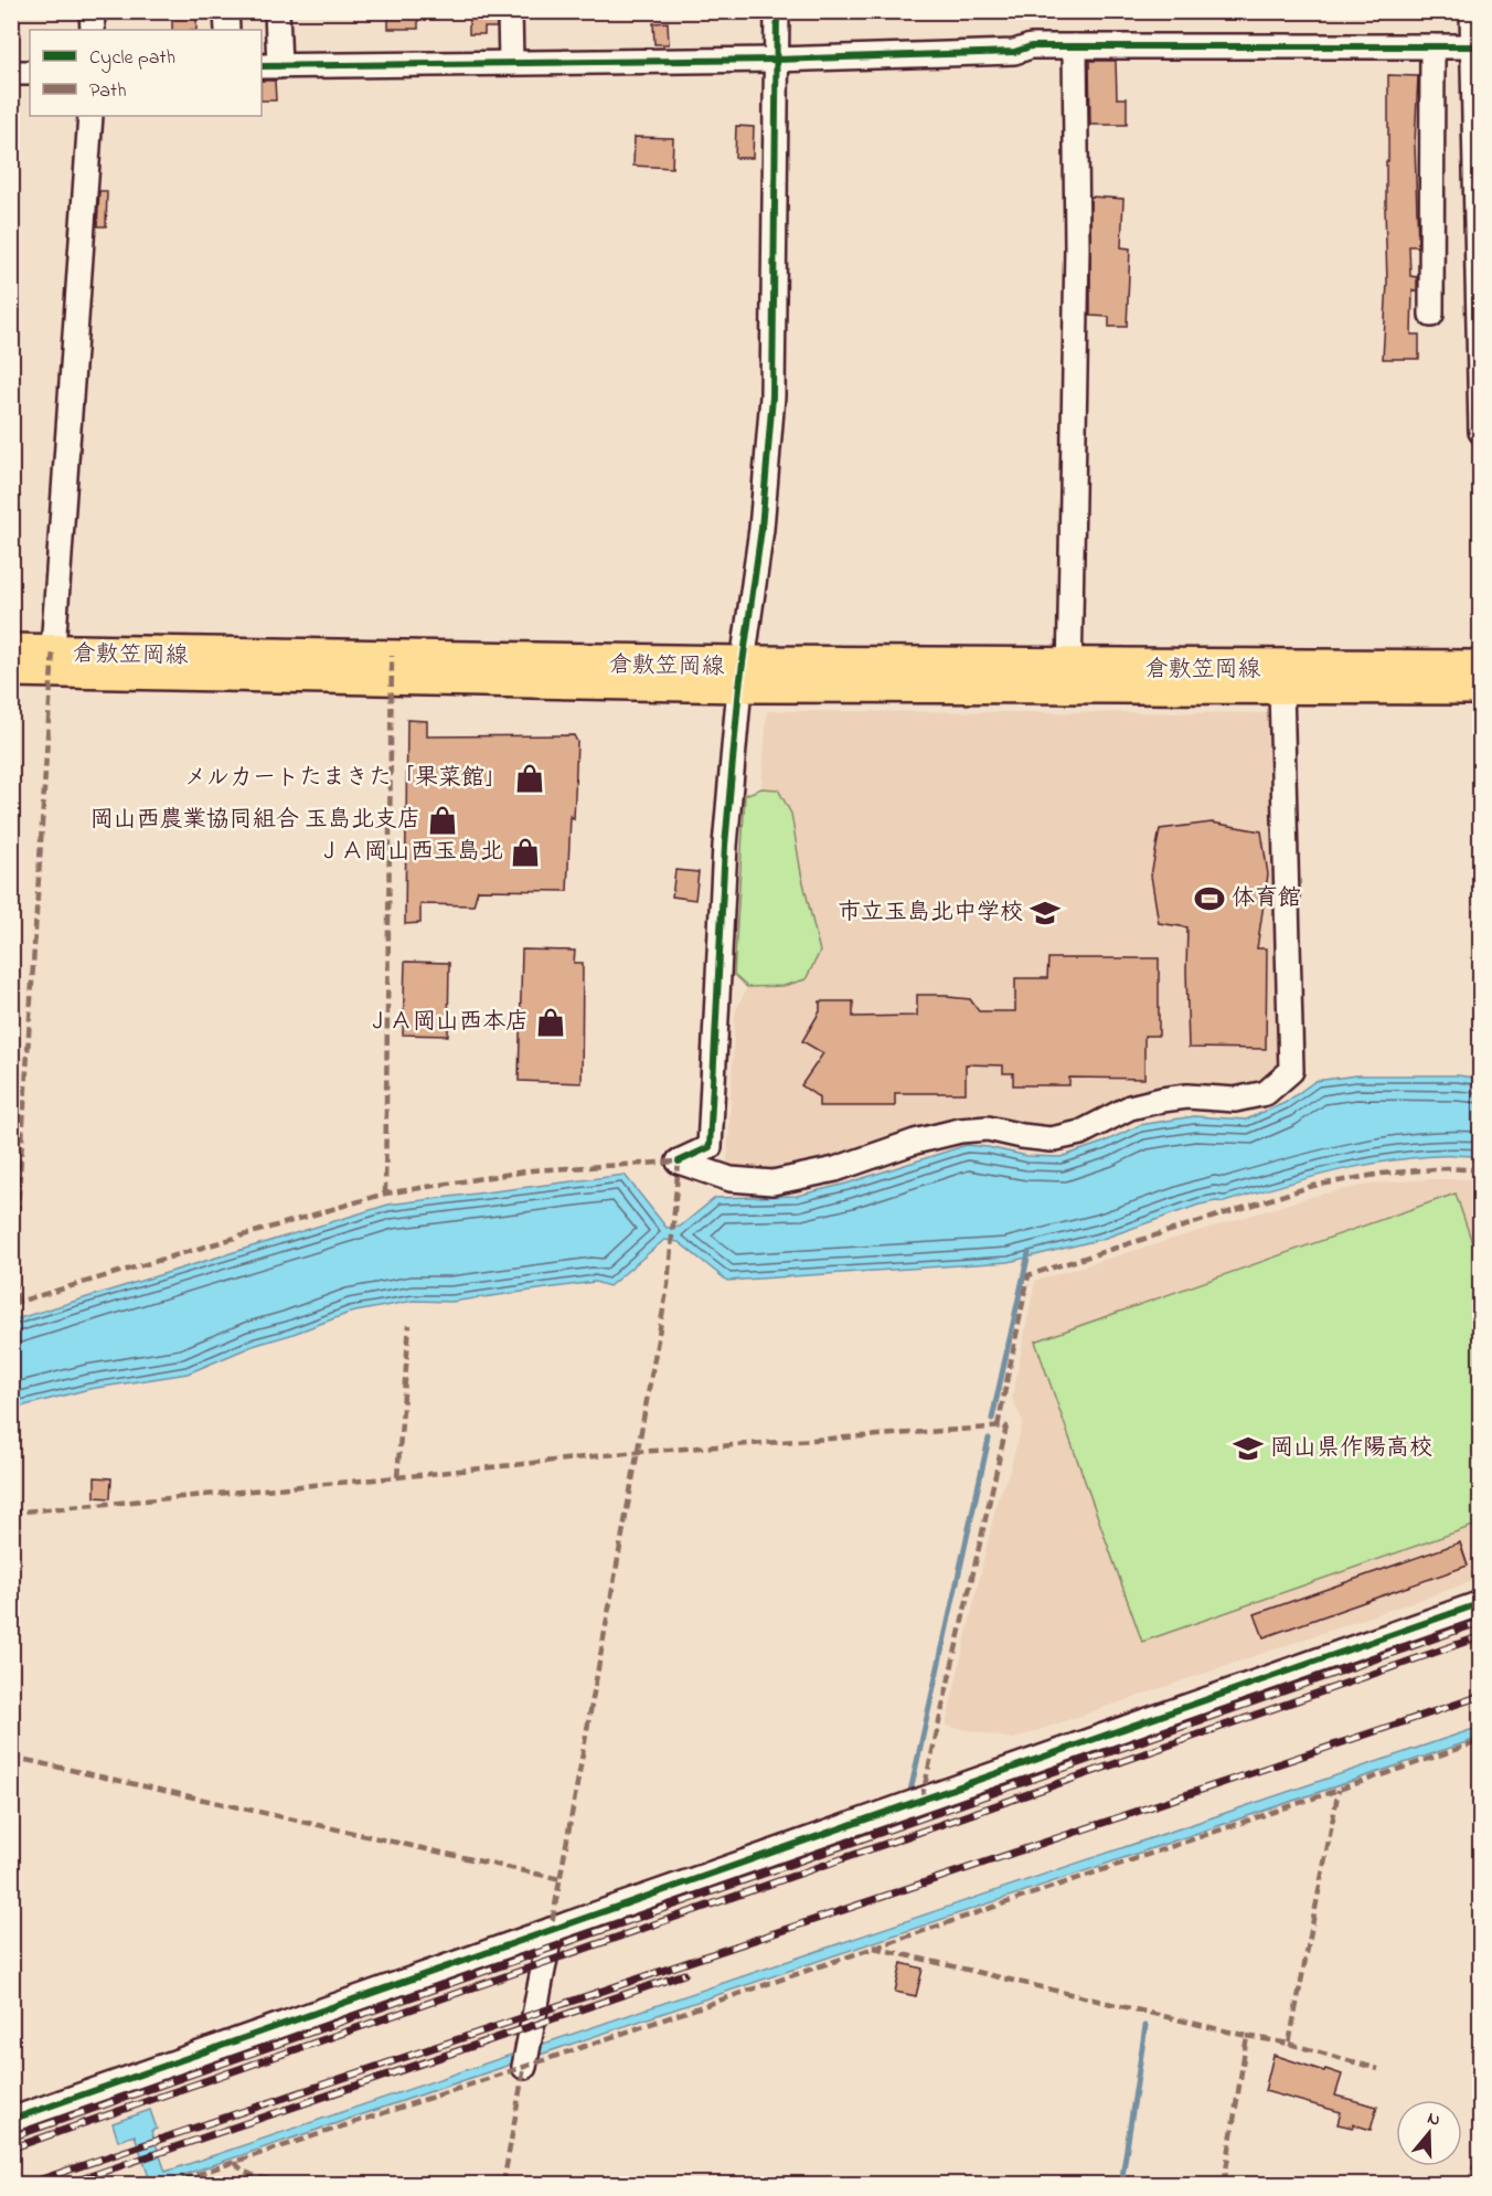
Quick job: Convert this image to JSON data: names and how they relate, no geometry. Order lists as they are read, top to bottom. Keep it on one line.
{"streets":{"main road":["倉敷笠岡線"]},"places":{"shop":["メルカートたまきた「果菜館」","岡山西農業協同組合 玉島北支店","ＪＡ岡山西玉島北","ＪＡ岡山西本店"],"sports":["体育館"],"school or university":["市立玉島北中学校","岡山県作陽高校"]},"legend":["Cycle path","Path"],"north":"top"}
